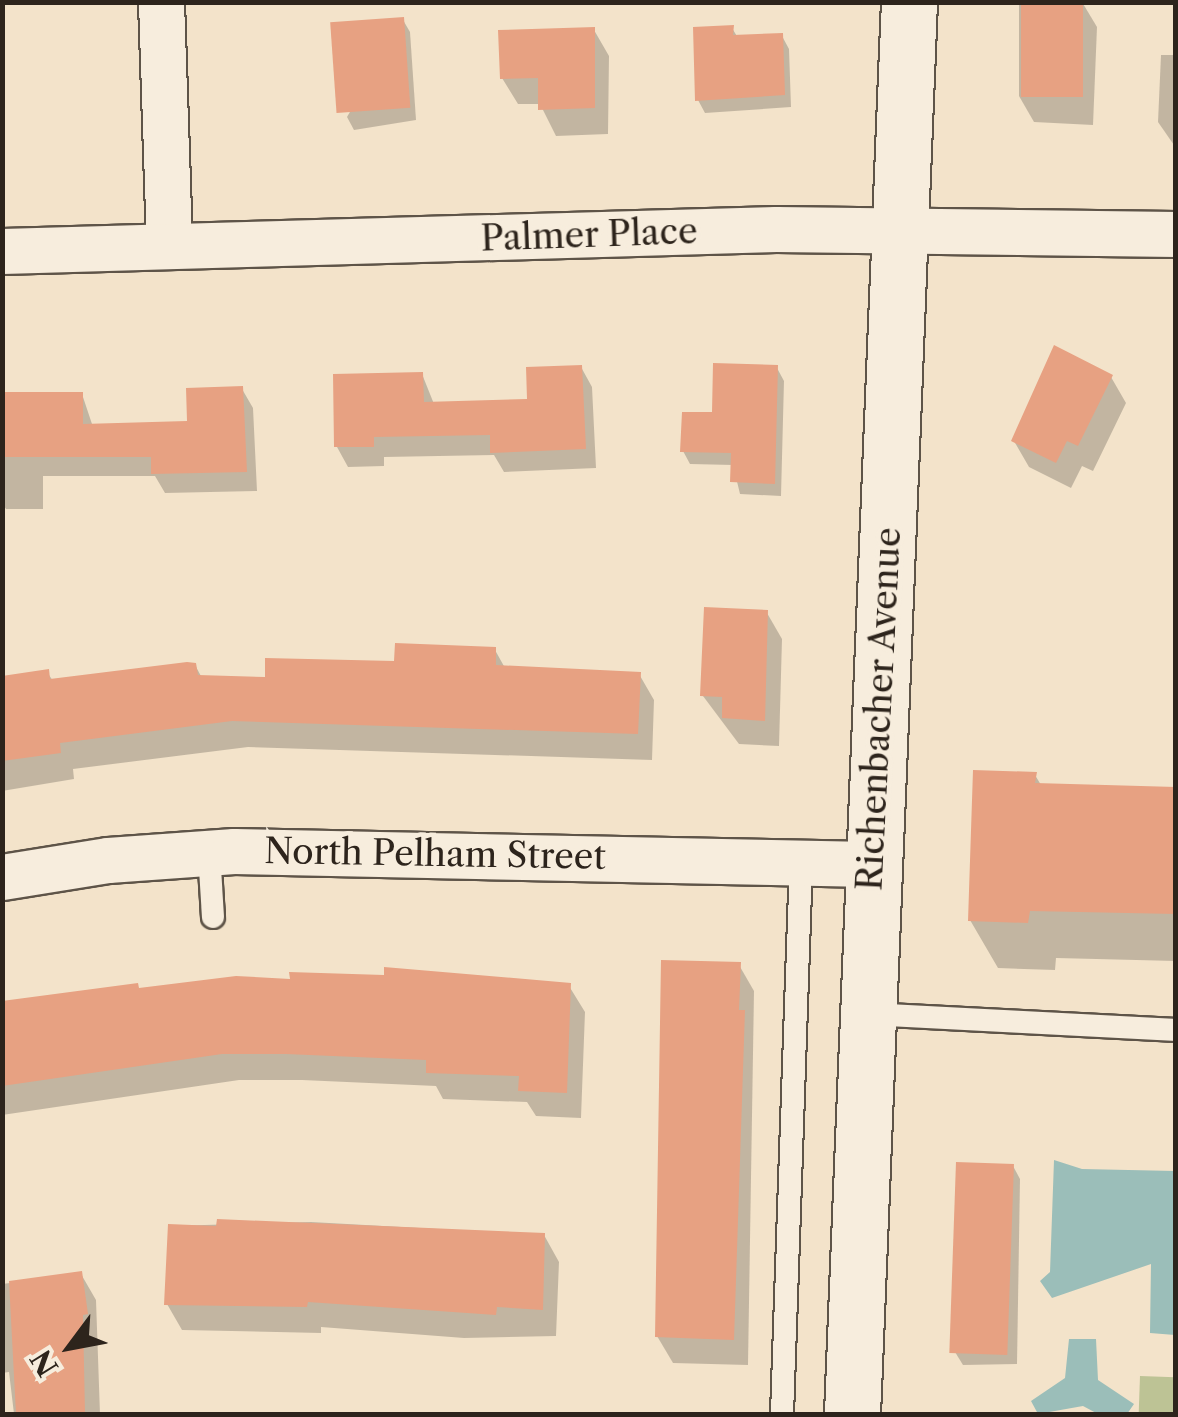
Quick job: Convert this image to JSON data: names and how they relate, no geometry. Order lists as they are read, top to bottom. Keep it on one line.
{"streets":{"street":["Palmer Place","Richenbacher Avenue","North Pelham Street"]},"crossings":[["Palmer Place","Richenbacher Avenue"],["Richenbacher Avenue","North Pelham Street"]],"north":"bottom left"}
